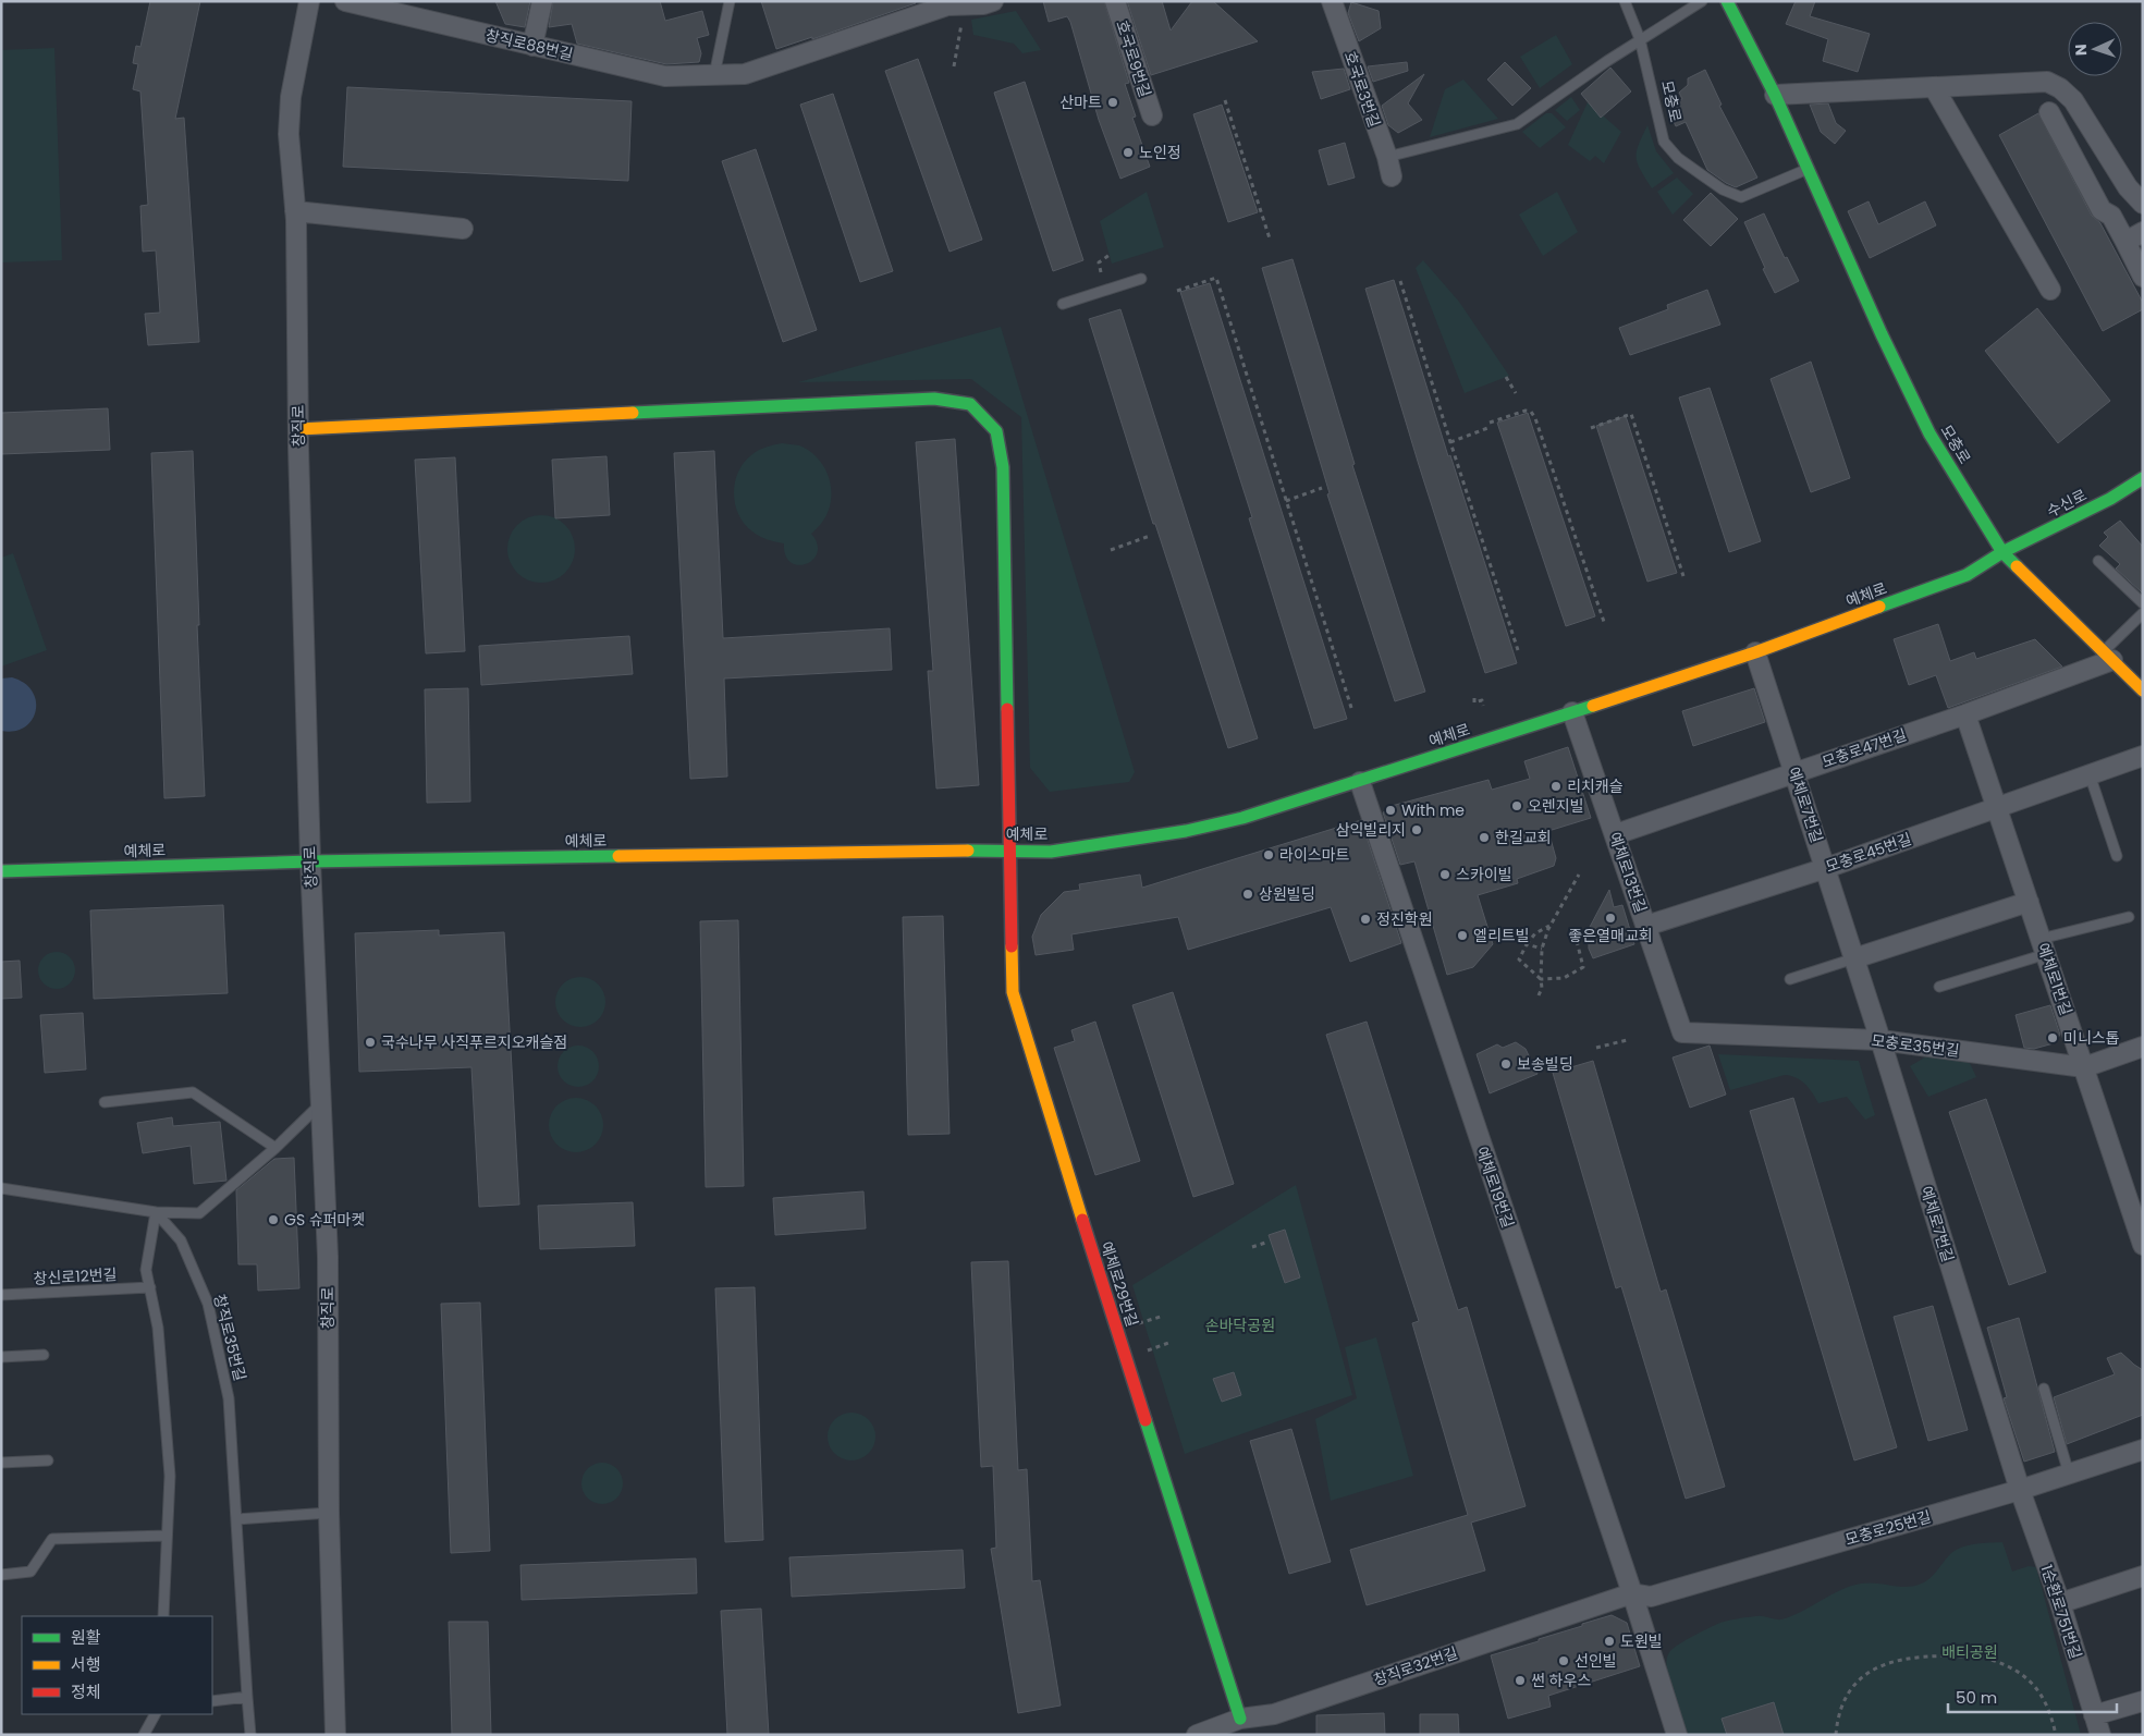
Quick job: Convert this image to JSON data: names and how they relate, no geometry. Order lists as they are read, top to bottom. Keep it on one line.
{"streets":{"street":["창직로88번길","호국로9번길","호국로3번길","모충로","창직로","수신로","예체로","모충로47번길","예체로7번길","모충로45번길","예체로13번길","예체로1번길","모충로35번길","예체로19번길","예체로29번길","모충로25번길","1순환로751번길","창직로32번길"],"lane":["창신로12번길","창직로35번길"]},"crossings":[["모충로","수신로"],["모충로","예체로"],["모충로","모충로47번길"],["창직로","예체로"],["창직로","예체로29번길"],["수신로","예체로"],["예체로","예체로7번길"],["예체로","예체로13번길"],["예체로","예체로19번길"],["예체로","예체로29번길"],["모충로47번길","예체로7번길"],["모충로47번길","예체로13번길"],["모충로47번길","예체로1번길"],["예체로7번길","모충로45번길"],["예체로7번길","모충로35번길"],["예체로7번길","모충로25번길"],["예체로7번길","1순환로751번길"],["모충로45번길","예체로13번길"],["모충로45번길","예체로1번길"],["예체로13번길","모충로35번길"],["예체로1번길","모충로35번길"],["예체로19번길","모충로25번길"],["예체로19번길","창직로32번길"],["예체로29번길","창직로32번길"],["모충로25번길","1순환로751번길"],["모충로25번길","창직로32번길"]],"parks":["손바닥공원","배티공원"],"places":["산마트","노인정","리치캐슬","오렌지빌","With me","삼익빌리지","한길교회","라이스마트","스카이빌","상원빌딩","좋은열매교회","정진학원","엘리트빌","미니스톱","국수나무 사직푸르지오캐슬점","보송빌딩","GS 슈퍼마켓","도원빌","선인빌","썬 하우스"],"legend":["원활","서행","정체"],"scale_bar":"50 m","north":"left"}
